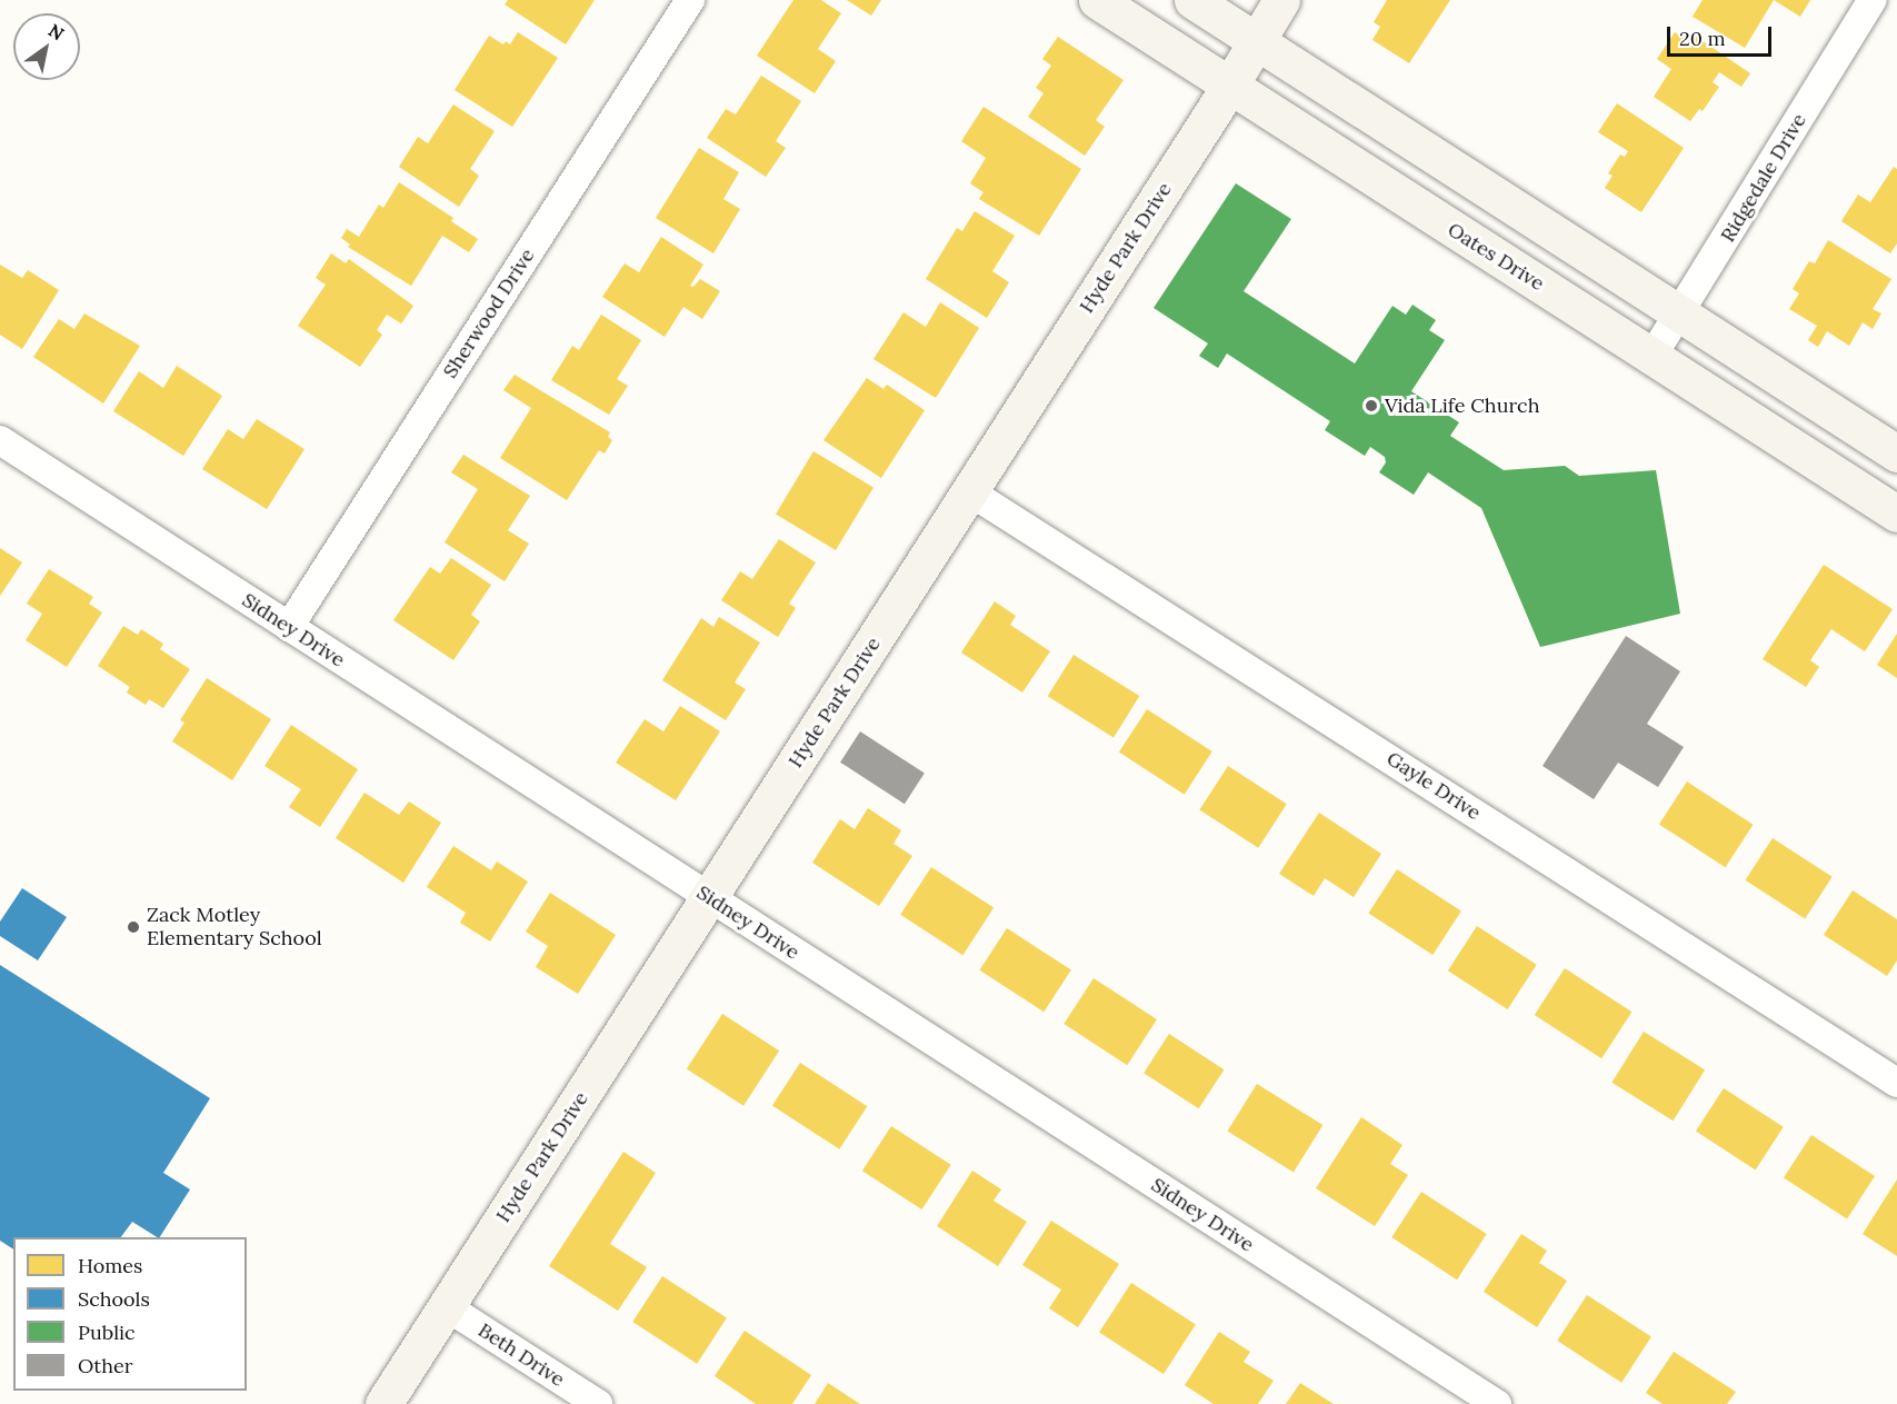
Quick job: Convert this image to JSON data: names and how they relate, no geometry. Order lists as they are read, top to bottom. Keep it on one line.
{"streets":{"main road":["Hyde Park Drive","Oates Drive"],"street":["Ridgedale Drive","Sherwood Drive","Sidney Drive","Gayle Drive","Beth Drive"]},"crossings":[["Ridgedale Drive","Oates Drive"],["Hyde Park Drive","Oates Drive"],["Hyde Park Drive","Sidney Drive"],["Hyde Park Drive","Gayle Drive"],["Hyde Park Drive","Beth Drive"],["Sherwood Drive","Sidney Drive"]],"places":["Vida Life Church","Zack Motley Elementary School"],"legend":["Homes","Schools","Public","Other"],"scale_bar":"20 m","north":"top right"}
